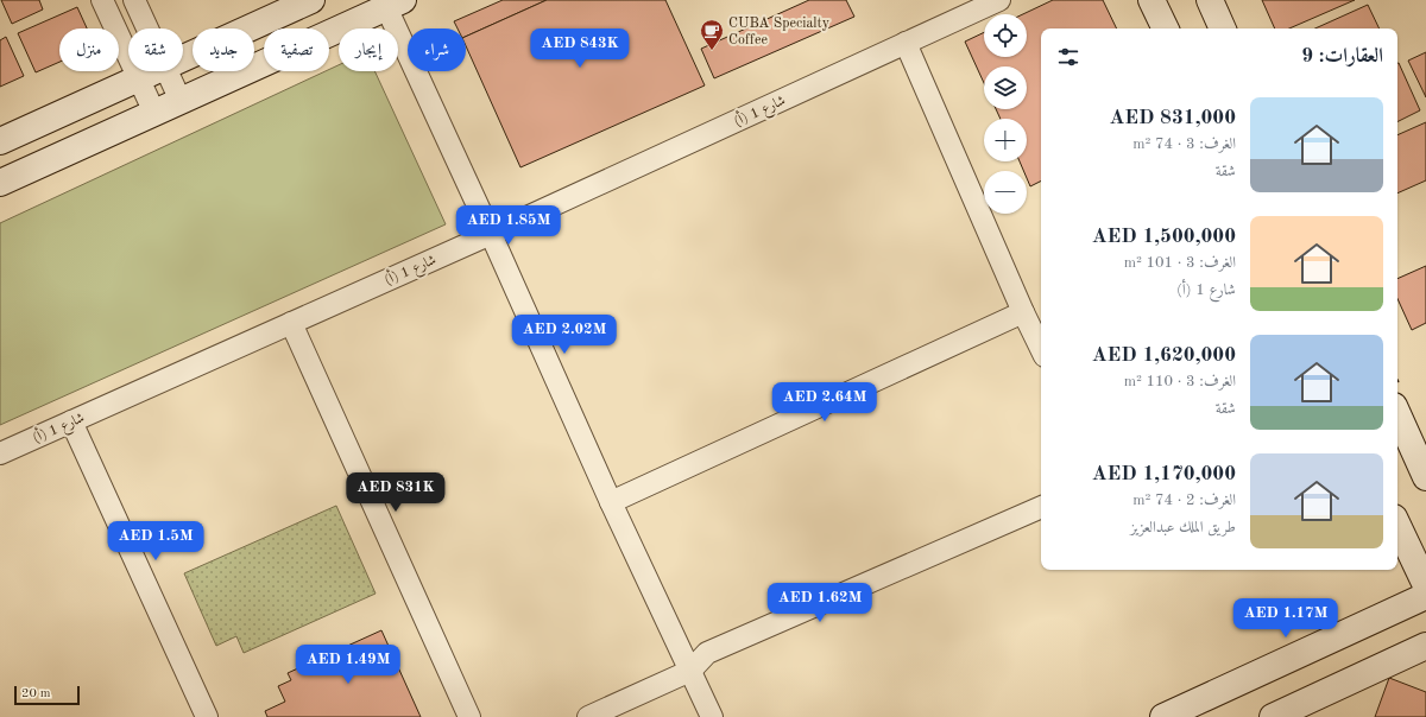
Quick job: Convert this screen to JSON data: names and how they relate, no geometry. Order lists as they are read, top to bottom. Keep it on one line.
{"streets":{"street":["شارع 1 (أ)"]},"places":{"cafe":["CUBA Specialty Coffee"]},"scale_bar":"20 m","page":{"map_buttons":["+","−"],"price":["AED 843K","AED 1.85M","AED 2.02M","AED 2.64M","AED 831K","AED 1.5M","AED 1.62M","AED 1.17M","AED 1.49M"],"chip":["شراء","إيجار","تصفية","جديد","شقة","منزل"],"heading":"العقارات: 9","list":[{"name":"AED 831,000","note":"الغرف: 3 · 74 m² · شقة"},{"name":"AED 1,500,000","note":"الغرف: 3 · 101 m² · شارع 1 (أ)"},{"name":"AED 1,620,000","note":"الغرف: 3 · 110 m² · شقة"},{"name":"AED 1,170,000","note":"الغرف: 2 · 74 m² · طريق الملك عبدالعزيز"}],"scale":"20 m"}}
